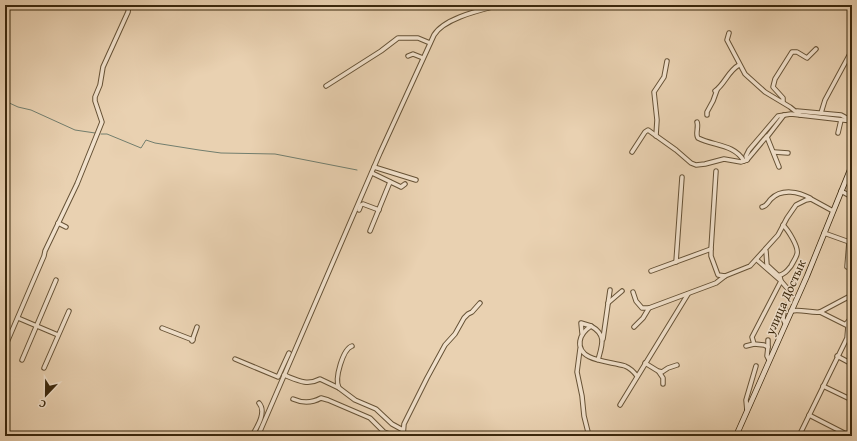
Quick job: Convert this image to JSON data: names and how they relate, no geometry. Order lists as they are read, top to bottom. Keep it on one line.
{"streets":{"main road":["улица Достык"]},"north":"bottom"}
